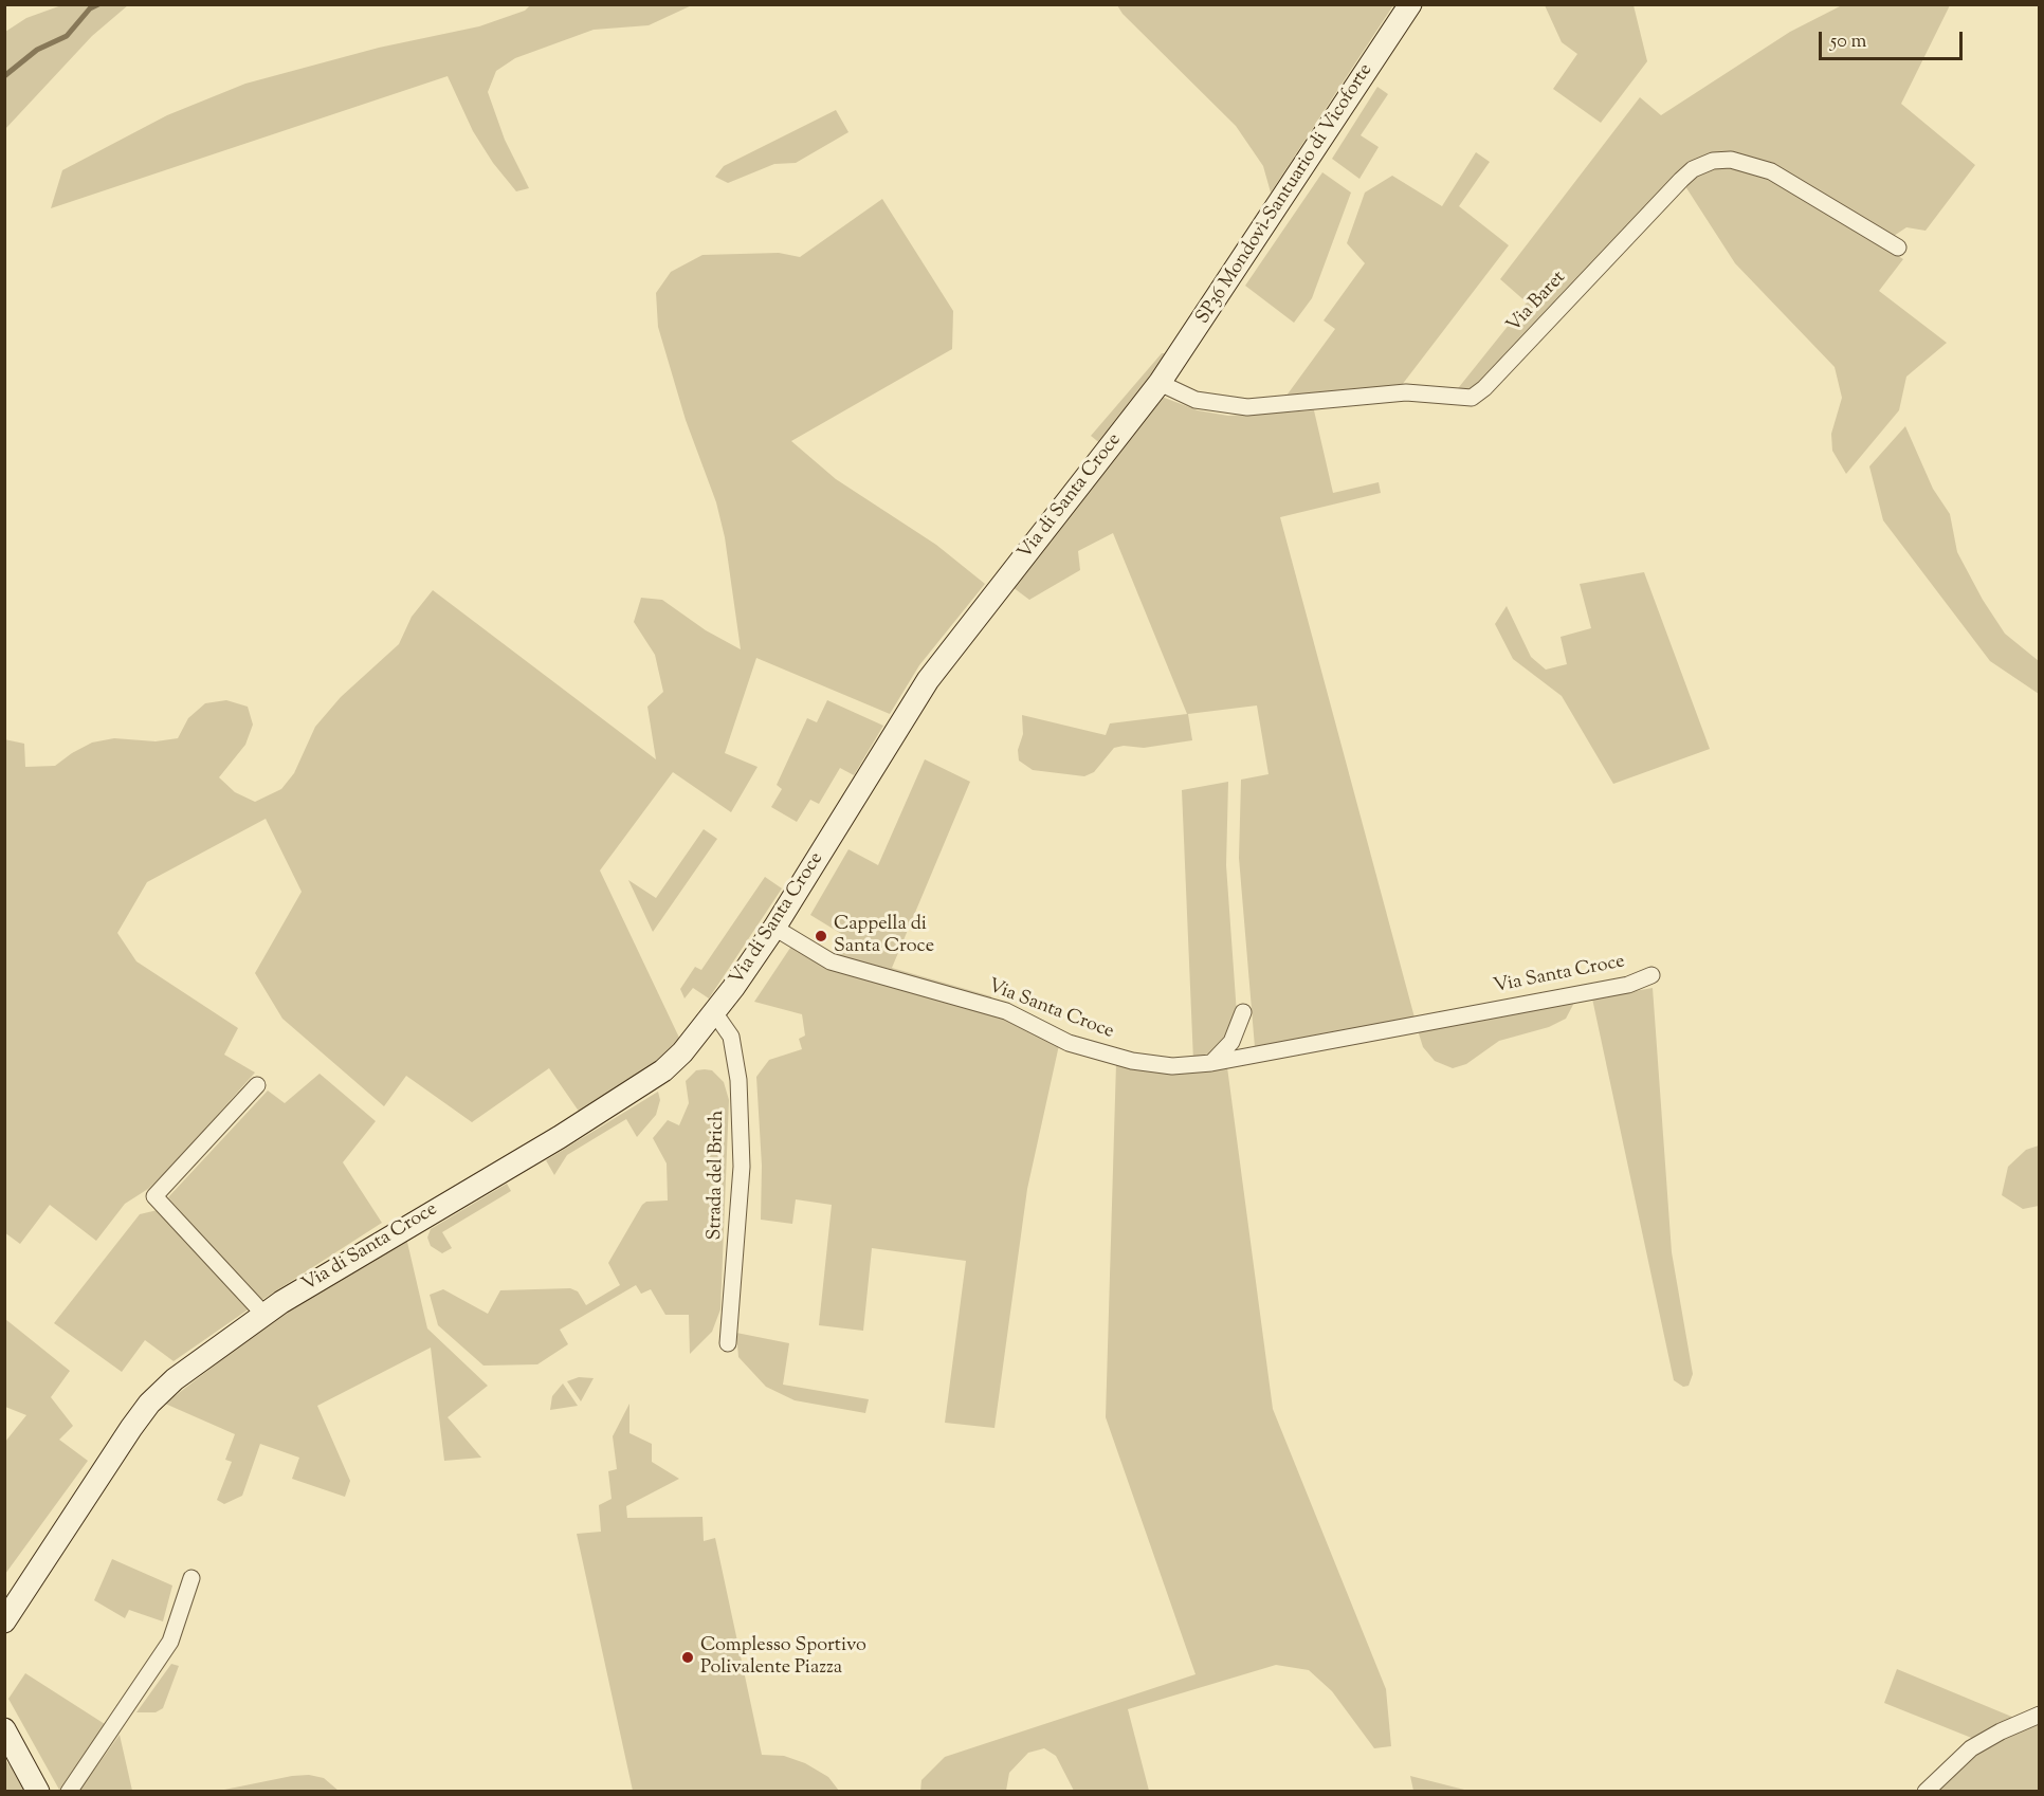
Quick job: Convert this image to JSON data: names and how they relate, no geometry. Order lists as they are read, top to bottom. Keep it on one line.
{"streets":{"main road":["SP36 Mondovì-Santuario di Vicoforte","Via di Santa Croce"],"street":["Via Baret","Via Santa Croce","Strada del Brich"]},"crossings":[["SP36 Mondovì-Santuario di Vicoforte","Via Baret"],["SP36 Mondovì-Santuario di Vicoforte","Via di Santa Croce"],["Via Baret","Via di Santa Croce"],["Via di Santa Croce","Via Santa Croce"],["Via di Santa Croce","Strada del Brich"]],"places":["Cappella di Santa Croce","Complesso Sportivo Polivalente Piazza"],"scale_bar":"50 m"}
